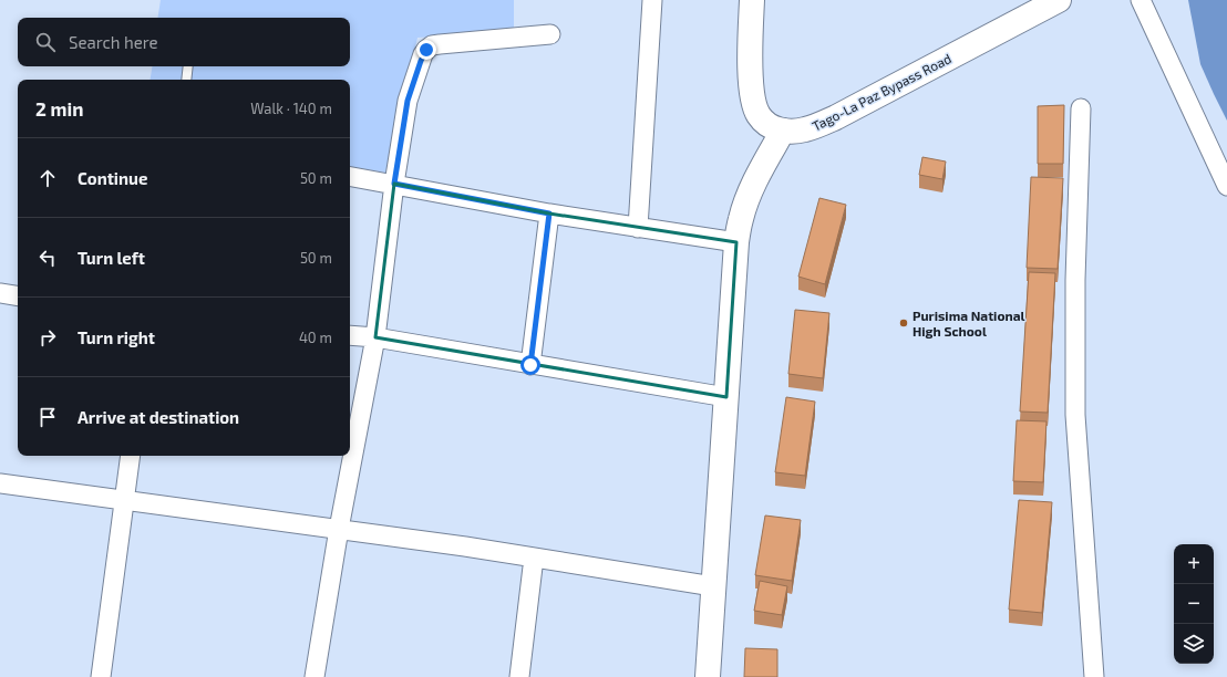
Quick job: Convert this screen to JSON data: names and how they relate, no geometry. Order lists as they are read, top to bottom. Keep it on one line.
{"streets":{"main road":["Tago-La Paz Bypass Road"]},"places":["Purisima National High School"],"page":{"search":"Search here","heading":["2 min","Walk · 140 m"],"list":[["Continue","50 m"],["Turn left","50 m"],["Turn right","40 m"],"Arrive at destination"],"map_buttons":["+","−"]}}
